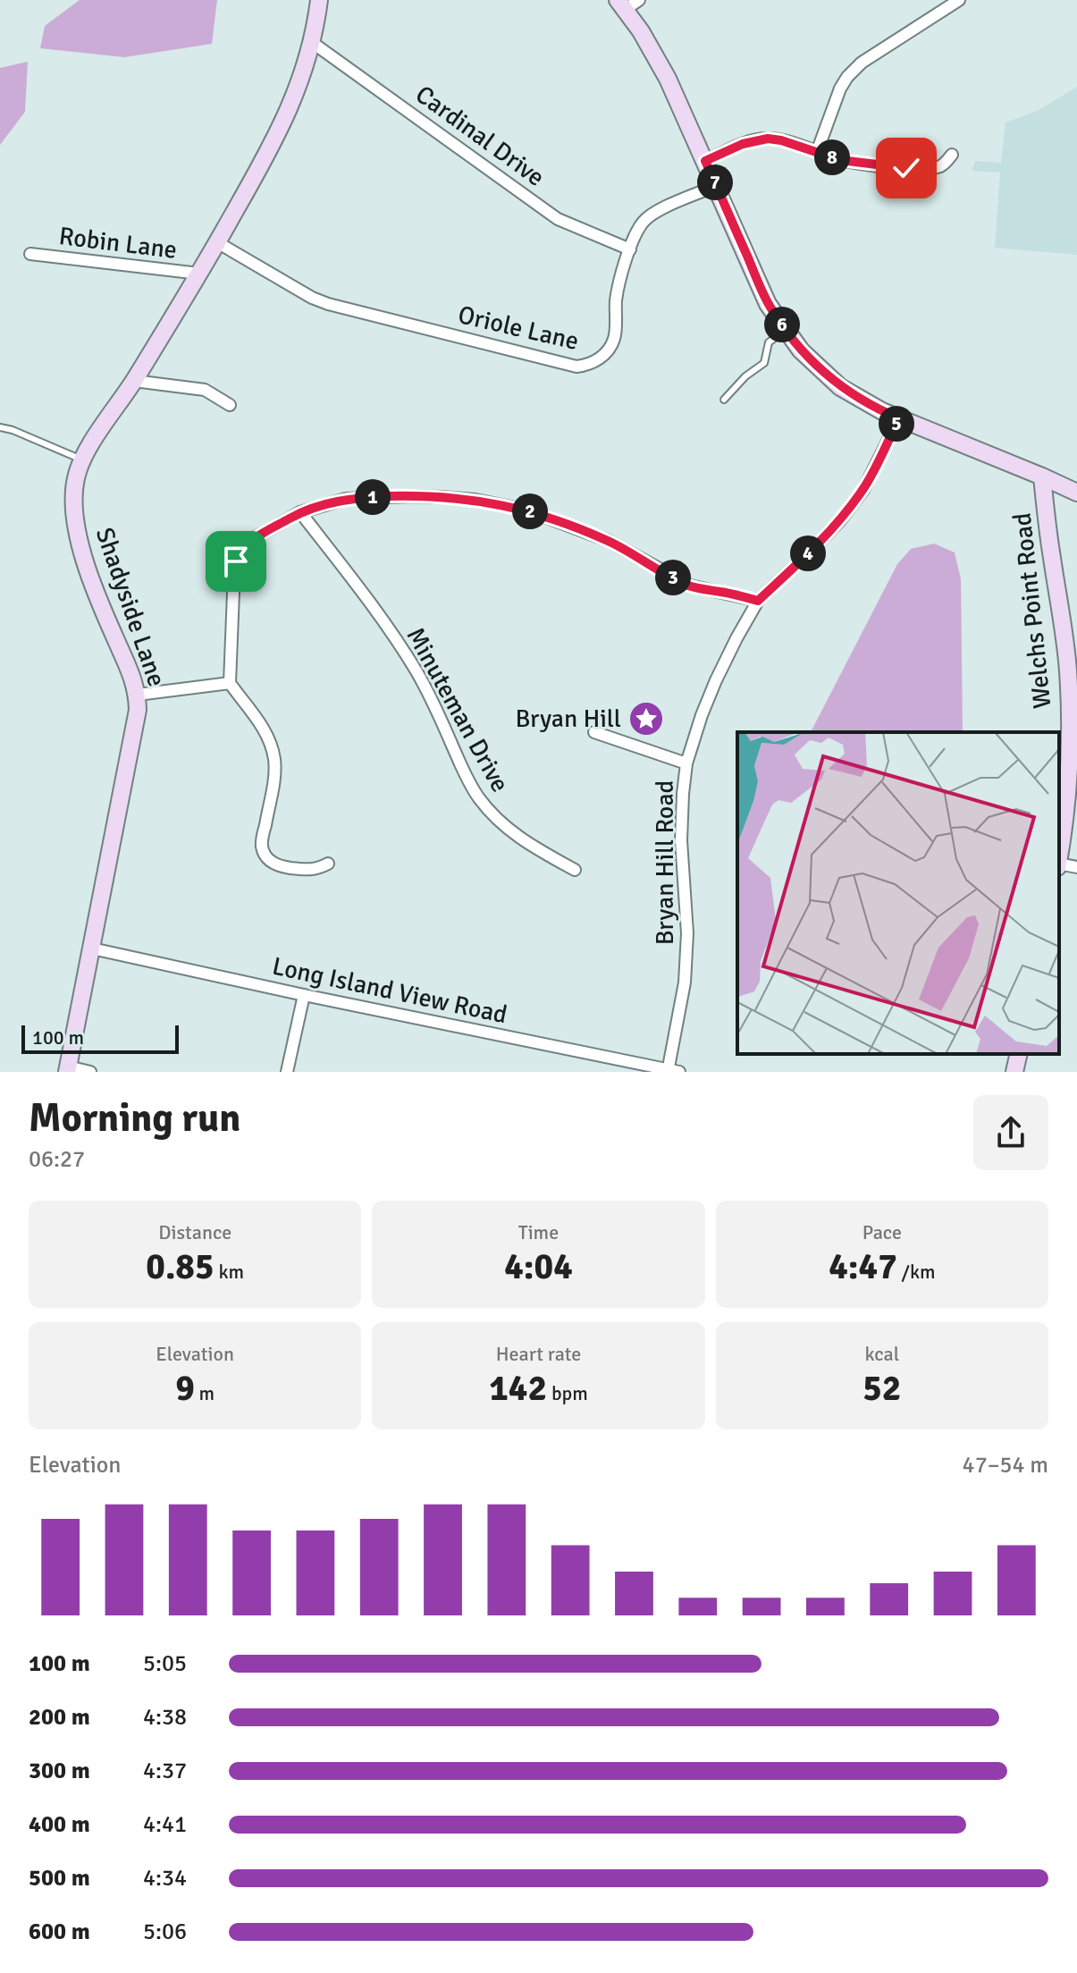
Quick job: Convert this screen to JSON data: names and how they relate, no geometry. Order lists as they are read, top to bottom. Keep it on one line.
{"streets":{"street":["Cardinal Drive","Robin Lane","Oriole Lane","Shadyside Lane","Welchs Point Road","Minuteman Drive","Bryan Hill Road","Long Island View Road"]},"crossings":[["Cardinal Drive","Oriole Lane"],["Cardinal Drive","Shadyside Lane"],["Robin Lane","Shadyside Lane"],["Oriole Lane","Shadyside Lane"],["Shadyside Lane","Long Island View Road"],["Bryan Hill Road","Long Island View Road"]],"places":{"place":["Bryan Hill"]},"scale_bar":"100 m","page":{"pins":["8","7","6","5","1","2","4","3"],"scale":"100 m","heading":["Morning run","06:27"],"stats":[["Distance","0.85 km"],["Time","4:04"],["Pace","4:47 /km"],["Elevation","9 m"],["Heart rate","142 bpm"],["kcal","52"]],"chart":["Elevation","47–54 m"],"list":[{"name":"100 m","note":"5:05"},{"name":"200 m","note":"4:38"},{"name":"300 m","note":"4:37"},{"name":"400 m","note":"4:41"},{"name":"500 m","note":"4:34"},{"name":"600 m","note":"5:06"}]}}
